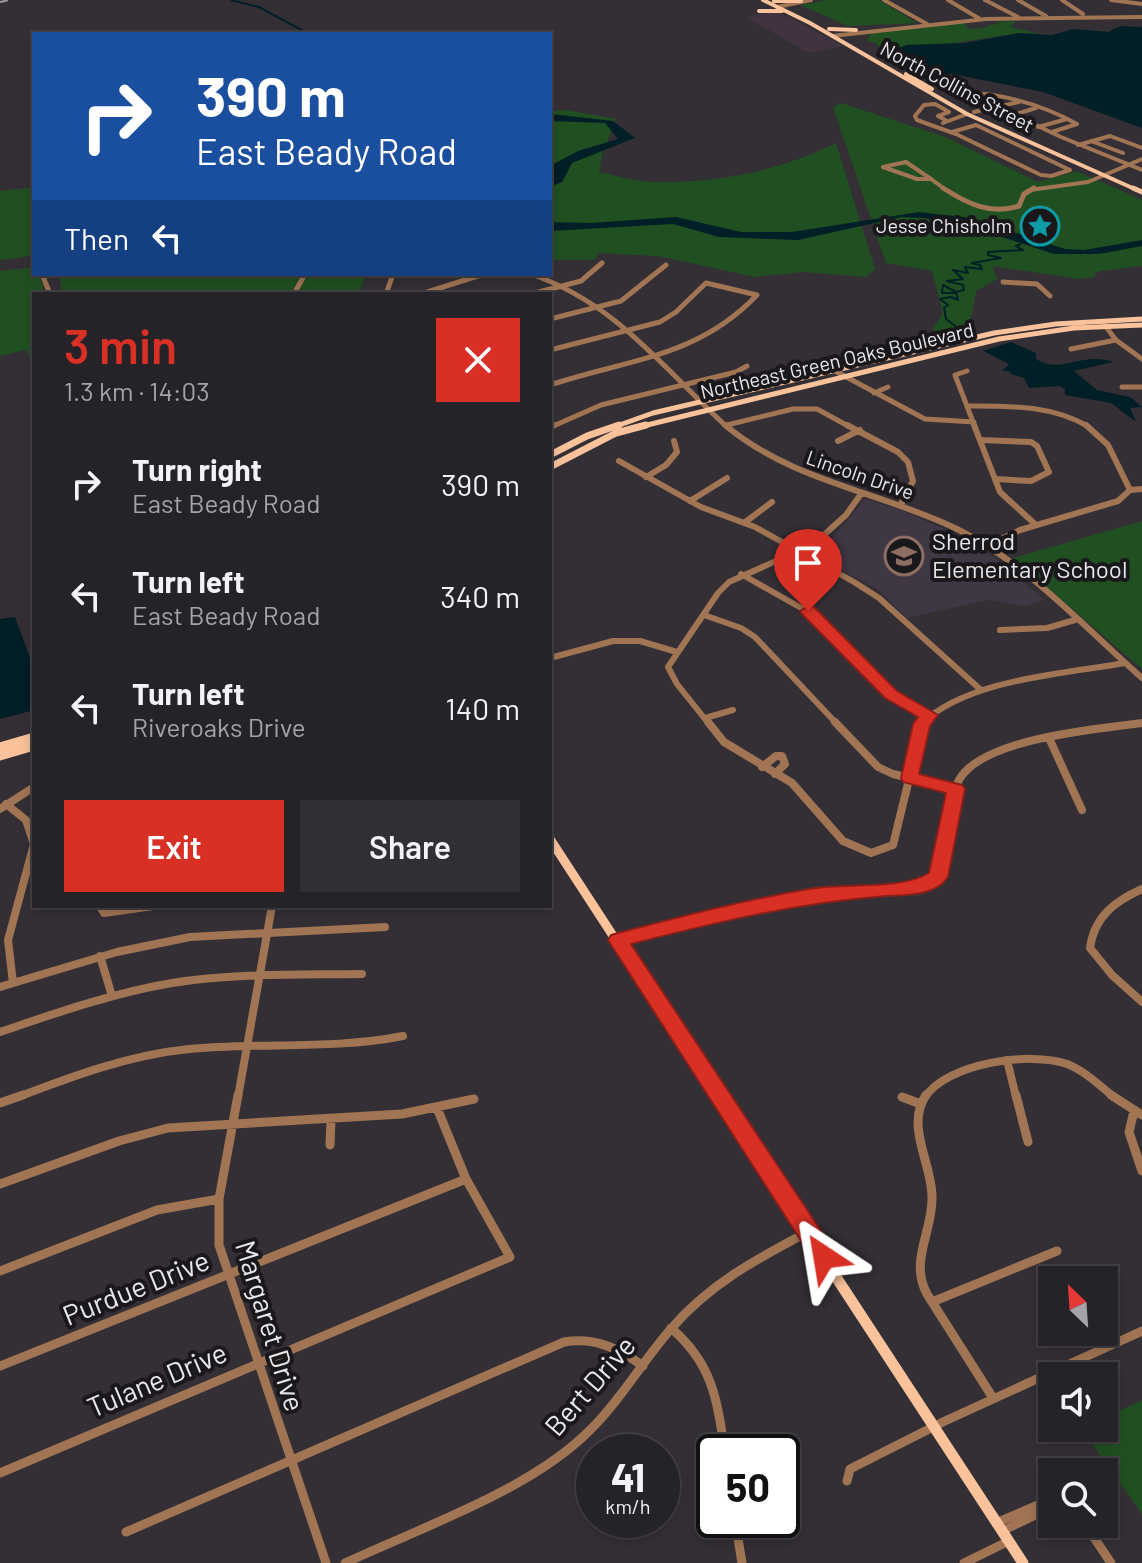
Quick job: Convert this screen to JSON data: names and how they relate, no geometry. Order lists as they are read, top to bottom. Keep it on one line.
{"streets":{"main road":["North Collins Street","Northeast Green Oaks Boulevard"],"street":["Lincoln Drive","Purdue Drive","Margaret Drive","Tulane Drive","Bert Drive"]},"crossings":[["Northeast Green Oaks Boulevard","Lincoln Drive"],["Purdue Drive","Margaret Drive"],["Purdue Drive","Tulane Drive"],["Margaret Drive","Tulane Drive"]],"places":{"place":["Jesse Chisholm"],"school or university":["Sherrod Elementary School"]},"north":"top left","page":{"turn":["390 m","East Beady Road"],"then":"Then","heading":["3 min","1.3 km · 14:03"],"list":[{"name":"Turn right","note":"East Beady Road","value":"390 m"},{"name":"Turn left","note":"East Beady Road","value":"340 m"},{"name":"Turn left","note":"Riveroaks Drive","value":"140 m"}],"buttons":["Exit","Share"],"speed":"41 km/h","limit":"50"}}
